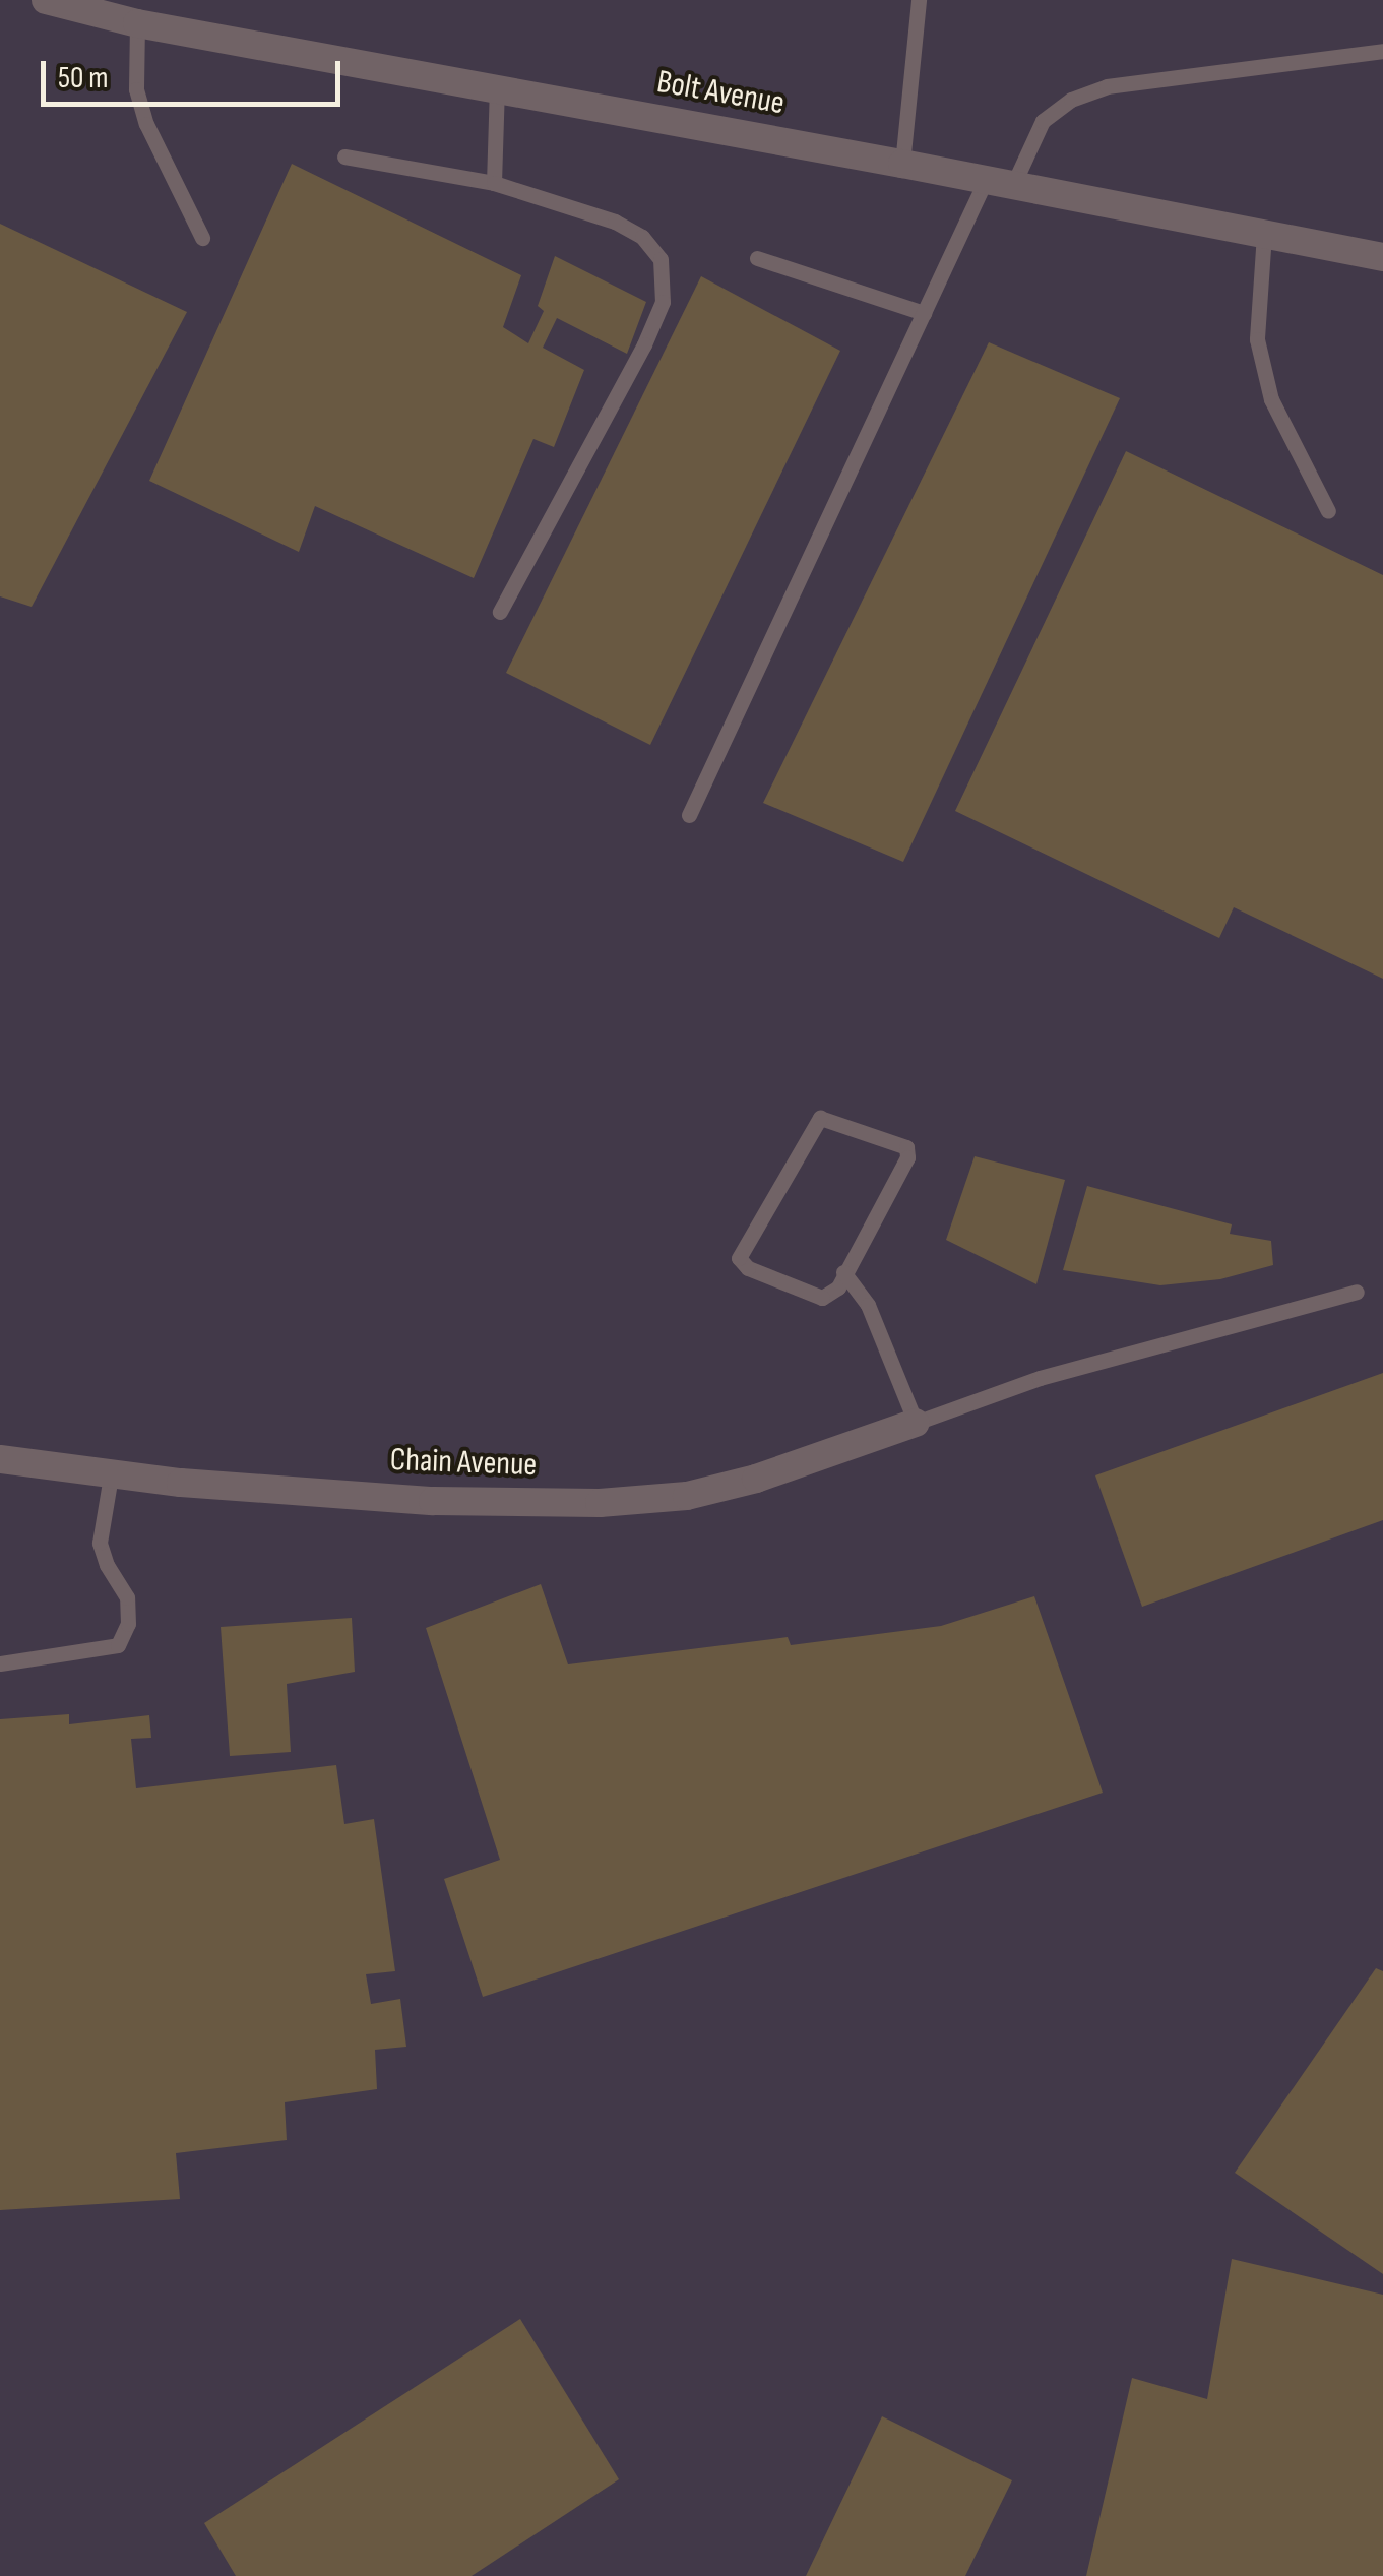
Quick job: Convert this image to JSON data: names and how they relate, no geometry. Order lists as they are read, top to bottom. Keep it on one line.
{"streets":{"street":["Bolt Avenue","Chain Avenue"]},"scale_bar":"50 m"}
